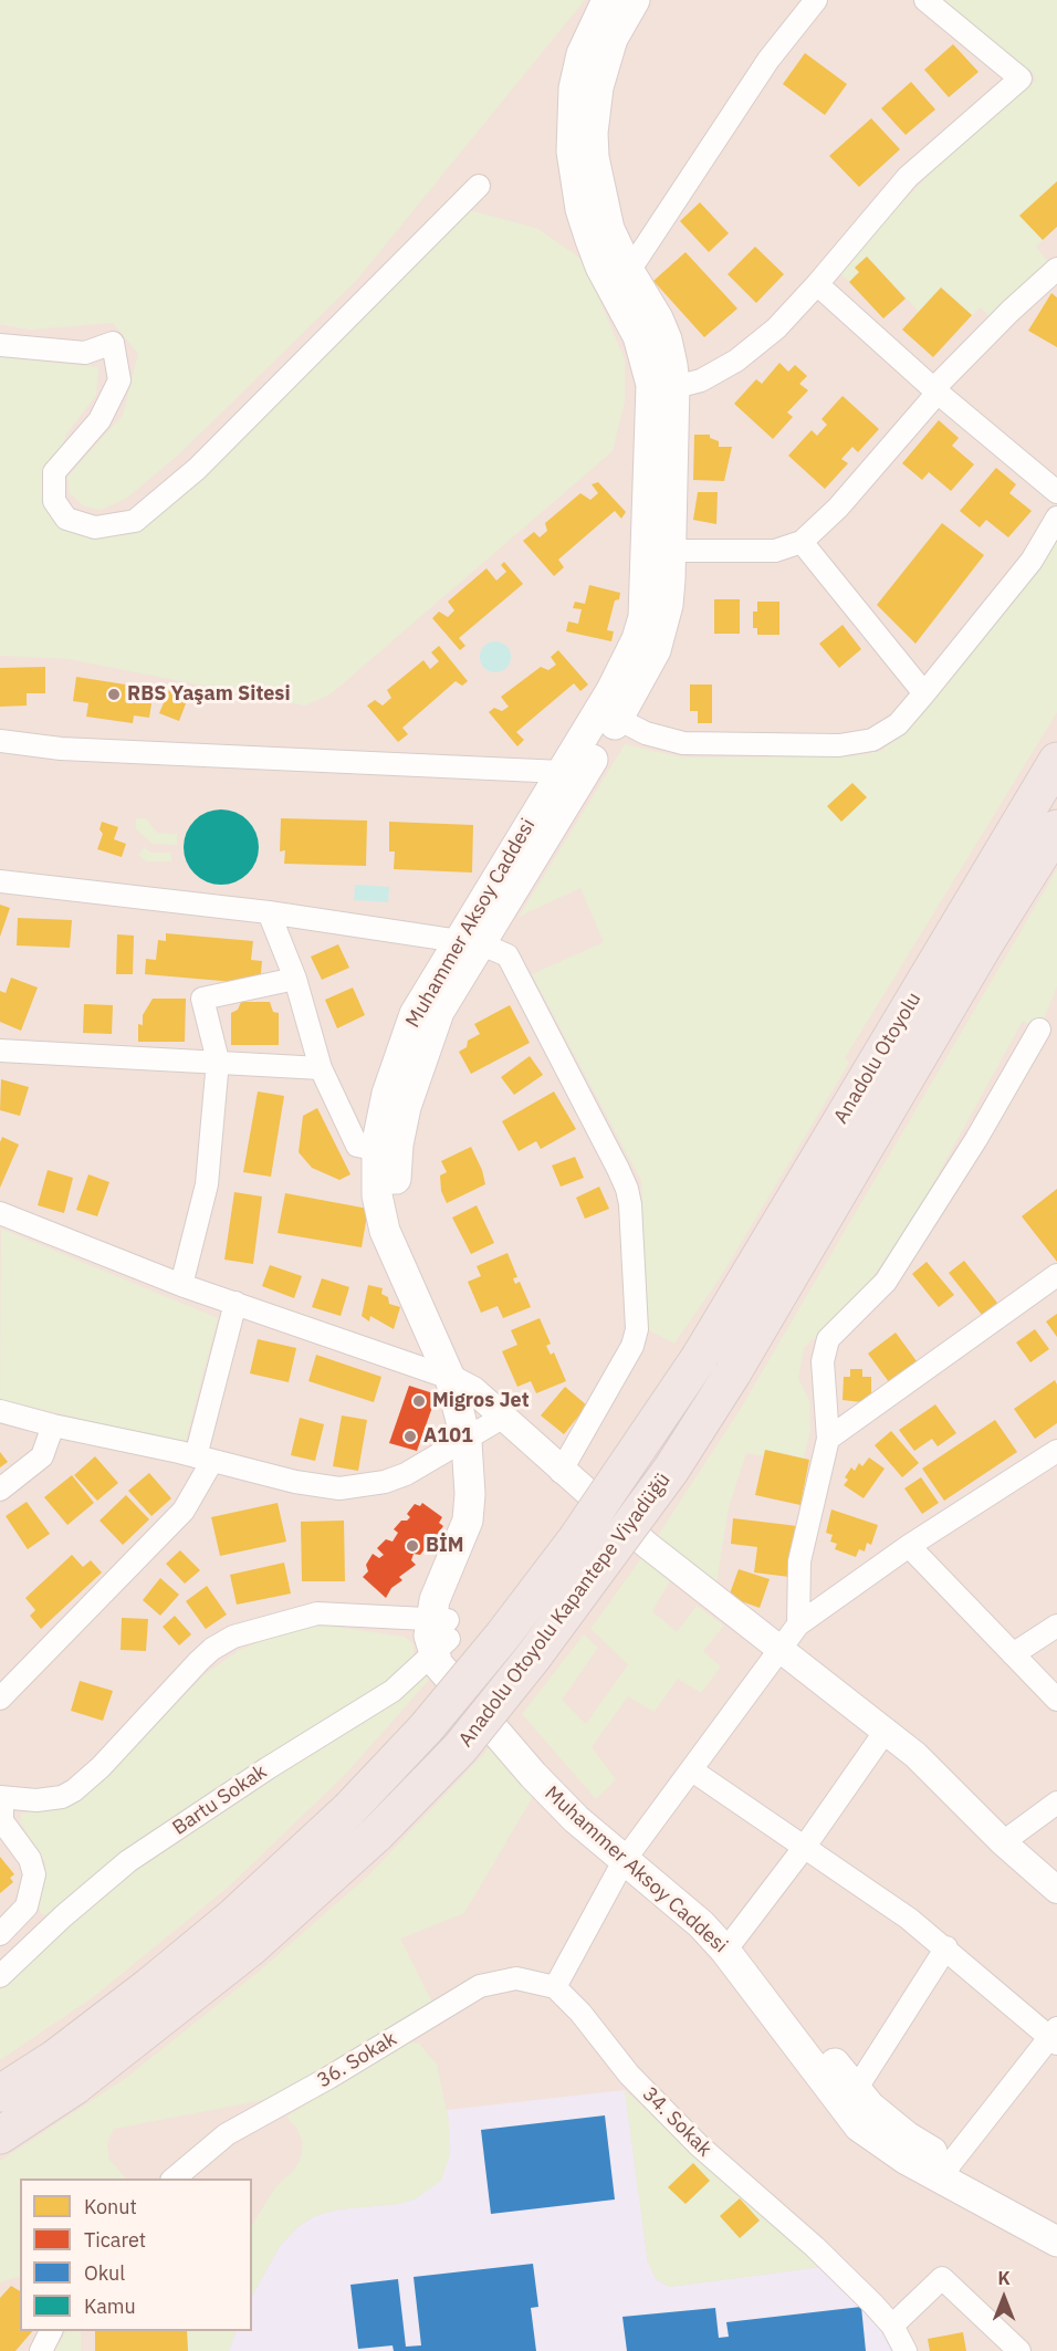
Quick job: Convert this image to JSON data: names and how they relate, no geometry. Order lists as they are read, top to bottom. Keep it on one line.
{"streets":{"highway":["Anadolu Otoyolu","Anadolu Otoyolu Kapantepe Viyadüğü"],"main road":["Muhammer Aksoy Caddesi"],"street":["Bartu Sokak","36. Sokak","34. Sokak"]},"crossings":[["Muhammer Aksoy Caddesi","Bartu Sokak"],["Anadolu Otoyolu","Anadolu Otoyolu Kapantepe Viyadüğü"],["36. Sokak","34. Sokak"]],"places":["RBS Yaşam Sitesi","Migros Jet","A101","BİM"],"legend":["Konut","Ticaret","Okul","Kamu"],"north":"top"}
